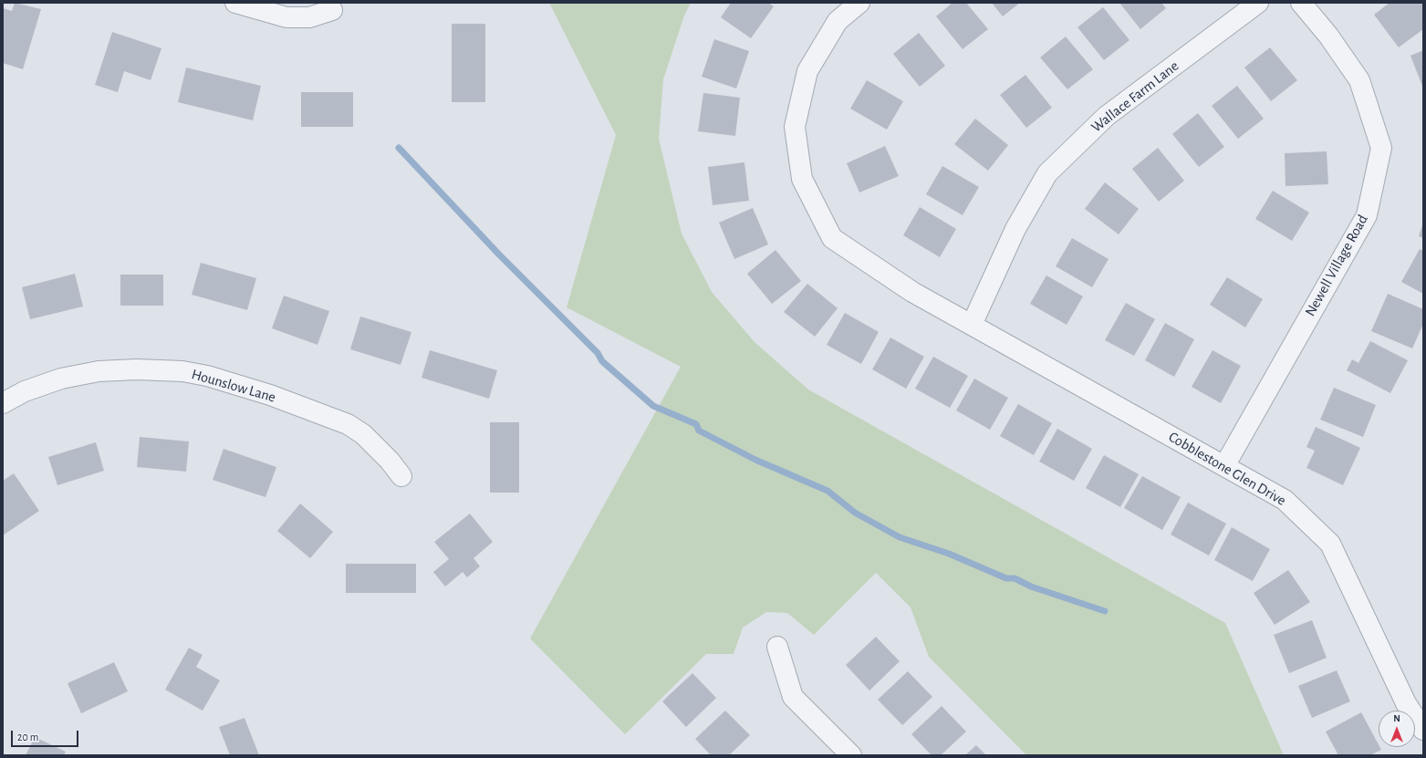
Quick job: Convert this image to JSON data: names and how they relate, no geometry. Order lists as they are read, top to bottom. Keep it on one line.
{"streets":{"street":["Wallace Farm Lane","Newell Village Road","Hounslow Lane","Cobblestone Glen Drive"]},"crossings":[["Wallace Farm Lane","Cobblestone Glen Drive"],["Newell Village Road","Cobblestone Glen Drive"]],"scale_bar":"20 m","north":"top"}
